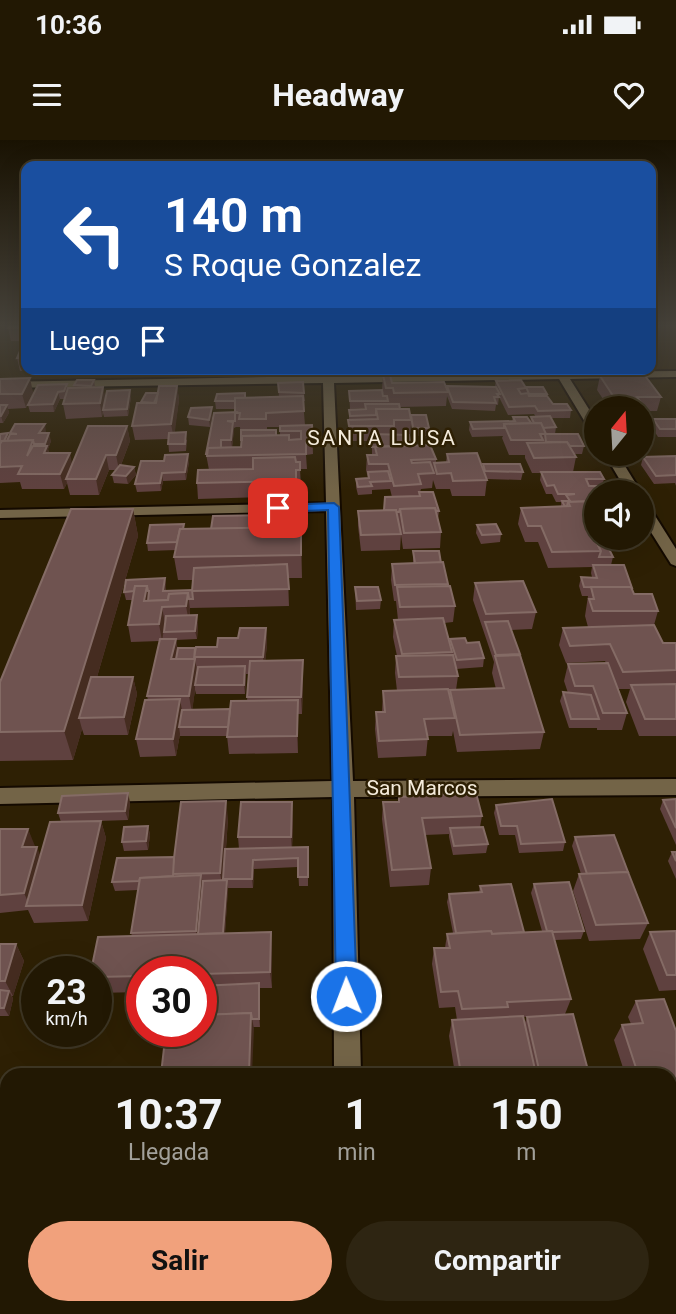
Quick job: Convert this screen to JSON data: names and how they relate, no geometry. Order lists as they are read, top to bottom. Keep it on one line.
{"streets":{"street":["San Marcos"]},"districts":["SANTA LUISA"],"north":"top","page":{"status":"10:36","header":"Headway","turn":["140 m","S Roque Gonzalez"],"then":"Luego","speed":"23 km/h","limit":"30","eta":["10:37","Llegada","1","min","150","m"],"buttons":["Salir","Compartir"]}}
